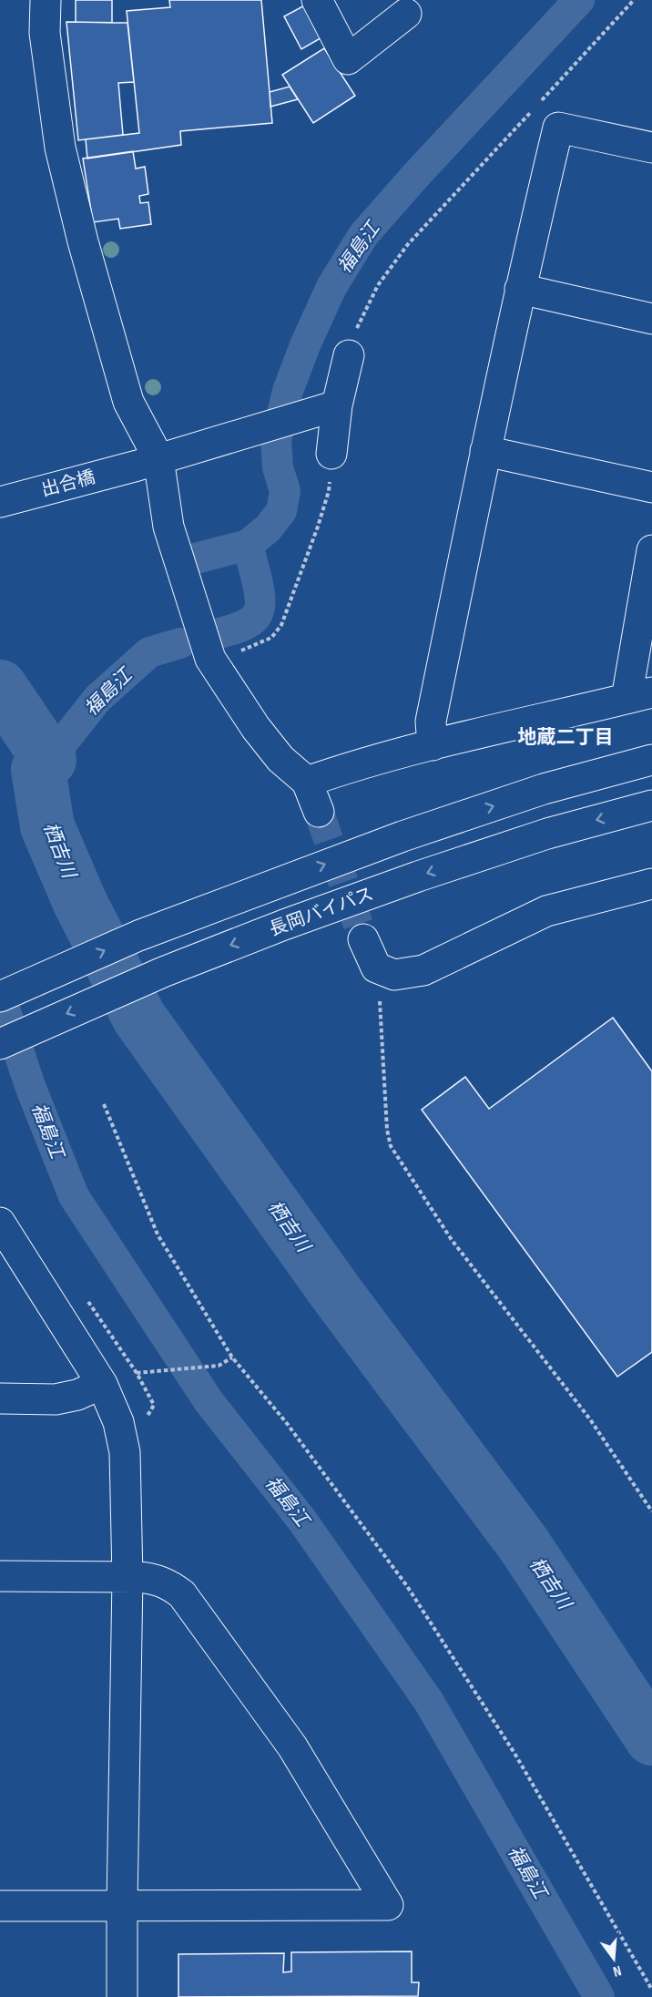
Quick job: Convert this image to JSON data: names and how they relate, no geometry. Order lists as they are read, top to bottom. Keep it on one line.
{"streets":{"main road":["出合橋","長岡バイパス"]},"districts":["地蔵二丁目"],"water":["福島江","栖吉川"],"north":"bottom"}
